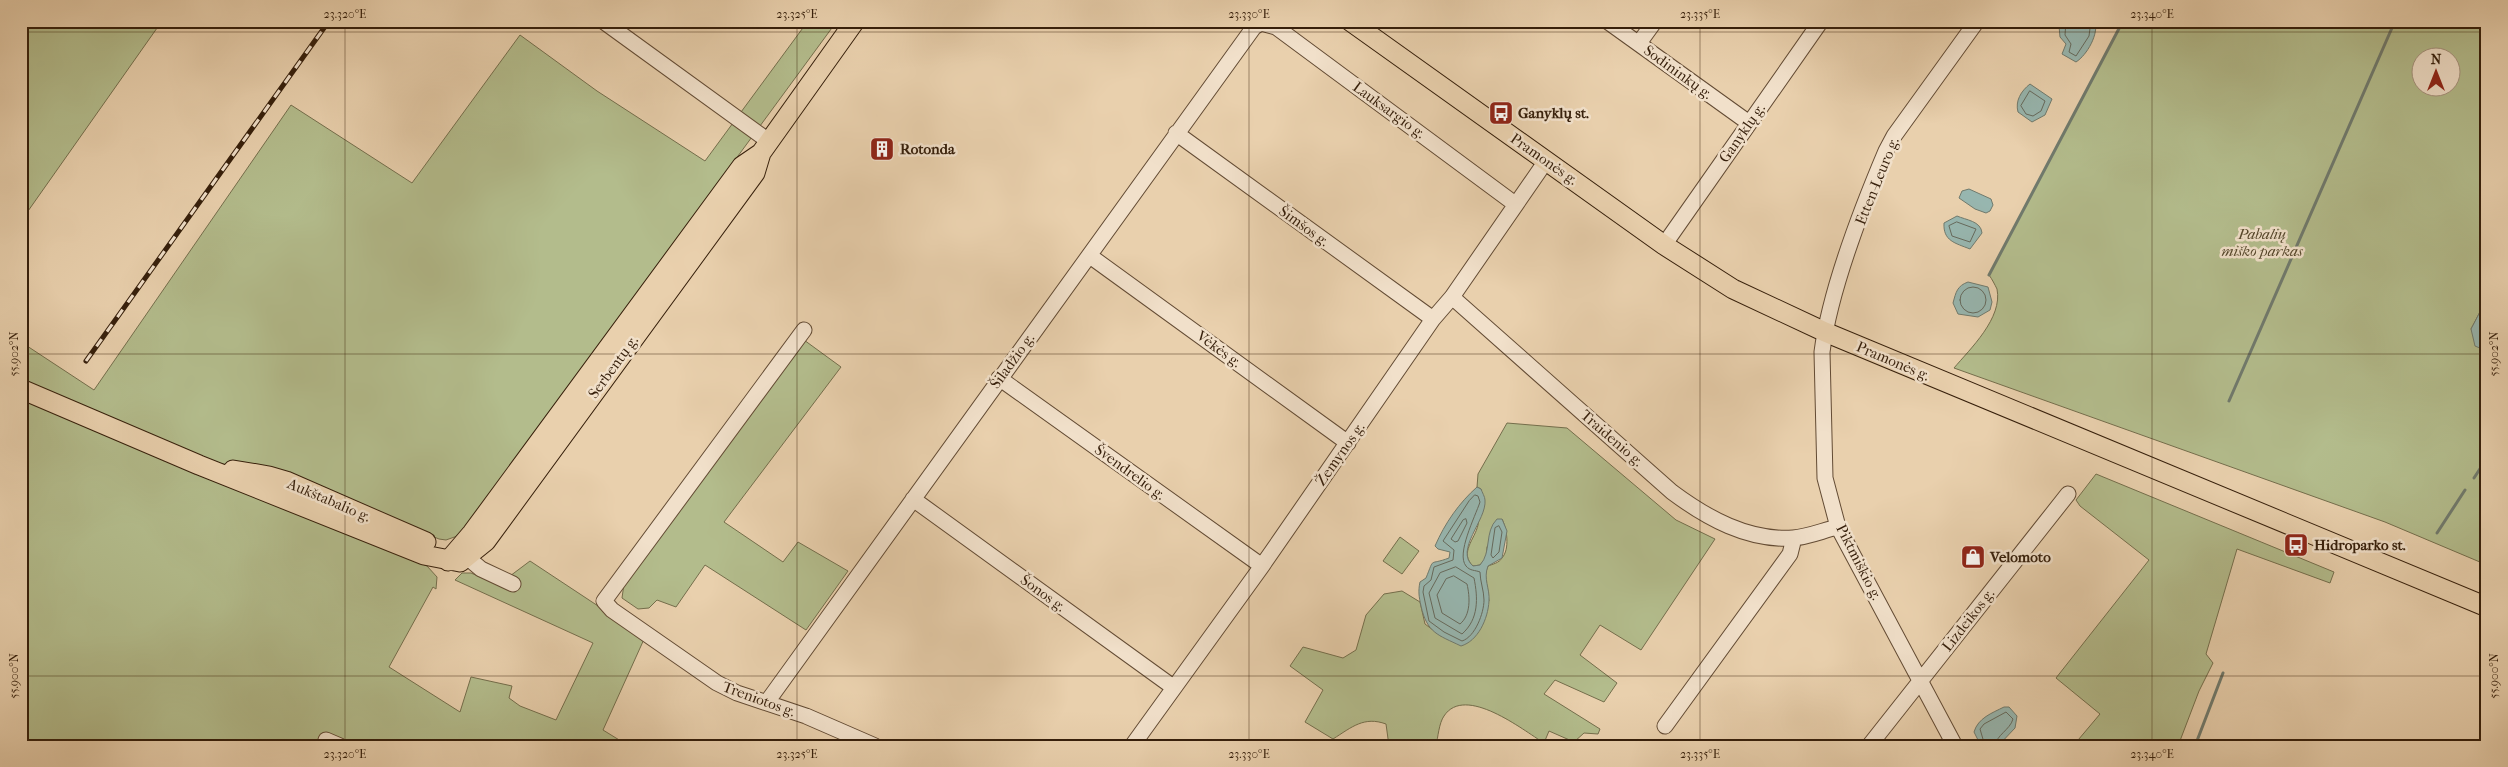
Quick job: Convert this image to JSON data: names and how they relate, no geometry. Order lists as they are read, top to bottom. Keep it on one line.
{"streets":{"main road":["Pramonės g.","Serbentų g.","Aukštabalio g."],"street":["Sodininkų g.","Lauksargio g.","Ganyklų g.","Etten-Leuro g.","Šimšos g.","Vėkės g.","Šiladžio g.","Traidenio g.","Žemynos g.","Švendrelio g.","Piktmiškio g.","Šonos g.","Lizdeikos g.","Treniotos g."]},"crossings":[["Sodininkų g.","Ganyklų g."],["Lauksargio g.","Šiladžio g."],["Lauksargio g.","Žemynos g."],["Ganyklų g.","Pramonės g."],["Pramonės g.","Etten-Leuro g."],["Pramonės g.","Žemynos g."],["Pramonės g.","Piktmiškio g."],["Etten-Leuro g.","Piktmiškio g."],["Šimšos g.","Šiladžio g."],["Šimšos g.","Žemynos g."],["Vėkės g.","Šiladžio g."],["Vėkės g.","Žemynos g."],["Šiladžio g.","Švendrelio g."],["Šiladžio g.","Šonos g."],["Šiladžio g.","Treniotos g."],["Serbentų g.","Aukštabalio g."],["Traidenio g.","Žemynos g."],["Traidenio g.","Piktmiškio g."],["Žemynos g.","Švendrelio g."],["Žemynos g.","Šonos g."],["Piktmiškio g.","Lizdeikos g."]],"parks":["Pabalių miško parkas"],"places":{"bus stop":["Ganyklų st.","Hidroparko st."],"building":["Rotonda"],"shop":["Velomoto"]},"north":"top","coordinates":["23.320°E","23.325°E","23.330°E","23.335°E","23.340°E","55.902°N","55.900°N"]}
